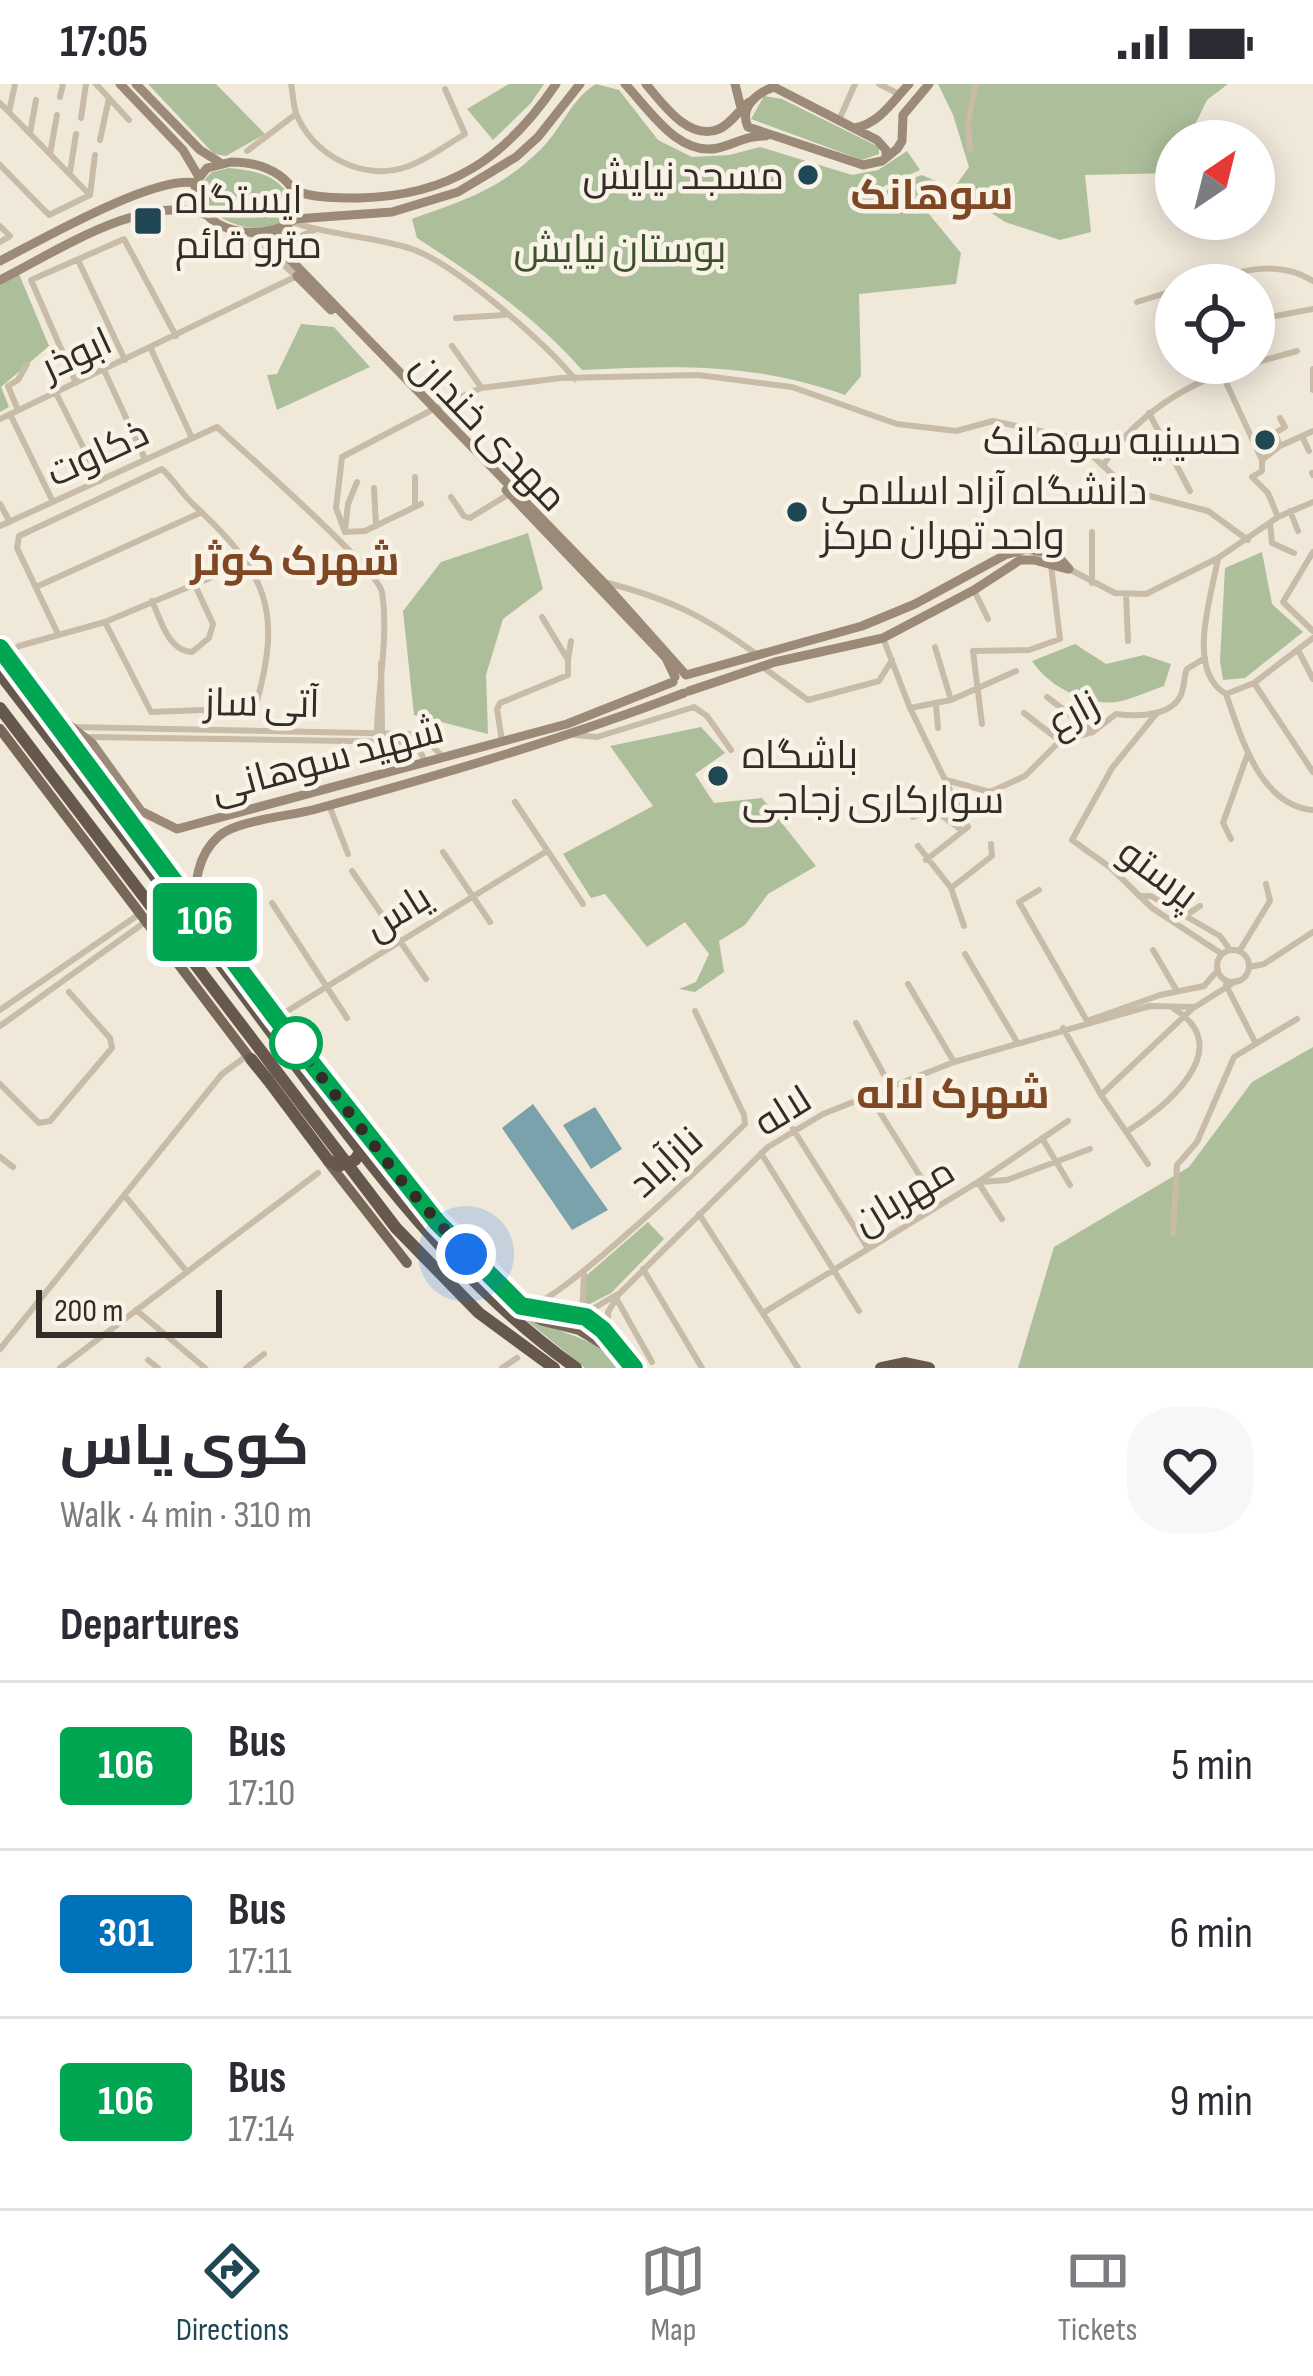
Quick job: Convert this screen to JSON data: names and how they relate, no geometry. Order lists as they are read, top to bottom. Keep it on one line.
{"streets":{"main road":["مهدی خندان","شهید سوهانی"],"street":["ابوذر","ذکاوت","آتی ساز","زارع","پرستو","یاس","لاله","نازآباد","مهربان"]},"crossings":[["ابوذر","مهدی خندان"],["مهدی خندان","شهید سوهانی"],["ذکاوت","آتی ساز"],["آتی ساز","شهید سوهانی"],["زارع","پرستو"]],"districts":["سوهانک","شهرک کوثر","شهرک لاله"],"parks":["بوستان نیایش"],"places":{"other":["مسجد نیایش","حسینیه سوهانک","دانشگاه آزاد اسلامی واحد تهران مرکز","باشگاه سواركاری زجاجی"],"transit":["ایستگاه مترو قائم"]},"lines":["bus line 106"],"scale_bar":"200 m","north":"top right","page":{"status":"17:05","on_map":"106","scale":"200 m","heading":[["کوی یاس","Walk · 4 min · 310 m"],"Departures"],"list":[{"mark":"106","name":"Bus","note":"17:10","value":"5 min"},{"mark":"301","name":"Bus","note":"17:11","value":"6 min"},{"mark":"106","name":"Bus","note":"17:14","value":"9 min"}],"tabs":["Directions","Map","Tickets"]}}
